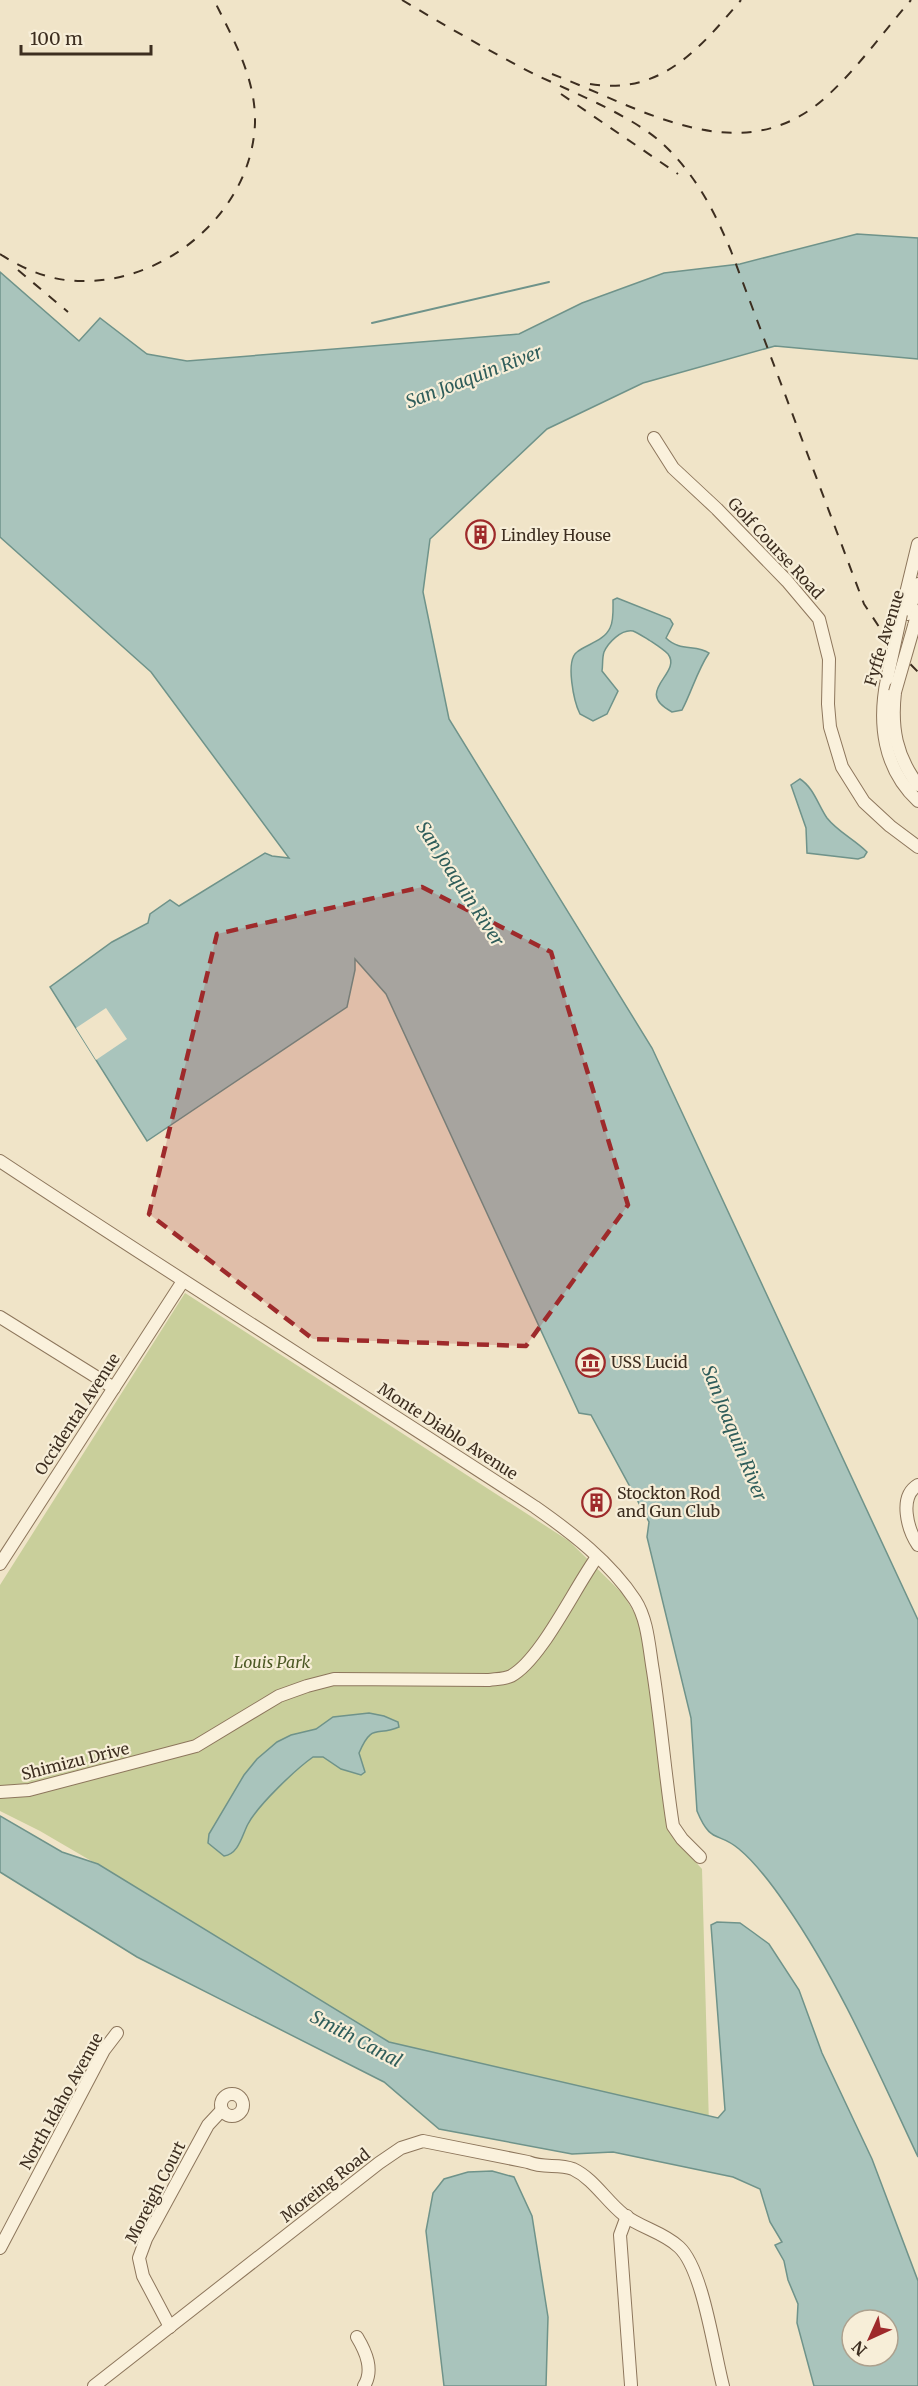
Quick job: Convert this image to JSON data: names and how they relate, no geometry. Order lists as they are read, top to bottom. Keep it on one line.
{"streets":{"street":["Golf Course Road","Fyffe Avenue","Occidental Avenue","Monte Diablo Avenue","Shimizu Drive","North Idaho Avenue","Moreing Road","Moreigh Court"]},"crossings":[["Occidental Avenue","Monte Diablo Avenue"],["Monte Diablo Avenue","Shimizu Drive"],["Moreing Road","Moreigh Court"]],"water":["San Joaquin River","Smith Canal"],"parks":["Louis Park"],"places":{"building":["Lindley House","Stockton Rod and Gun Club"],"museum":["USS Lucid"]},"scale_bar":"100 m","north":"bottom left"}
